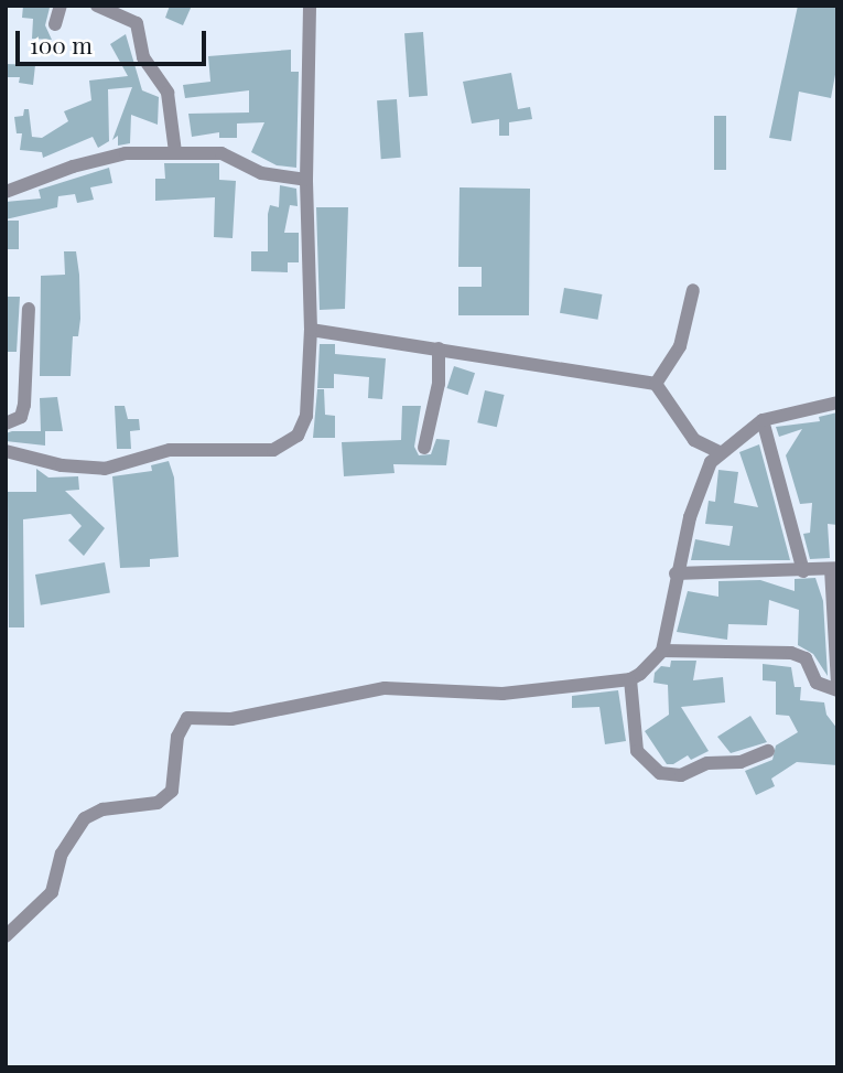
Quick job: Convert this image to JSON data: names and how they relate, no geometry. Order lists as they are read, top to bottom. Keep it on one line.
{"scale_bar":"100 m"}
